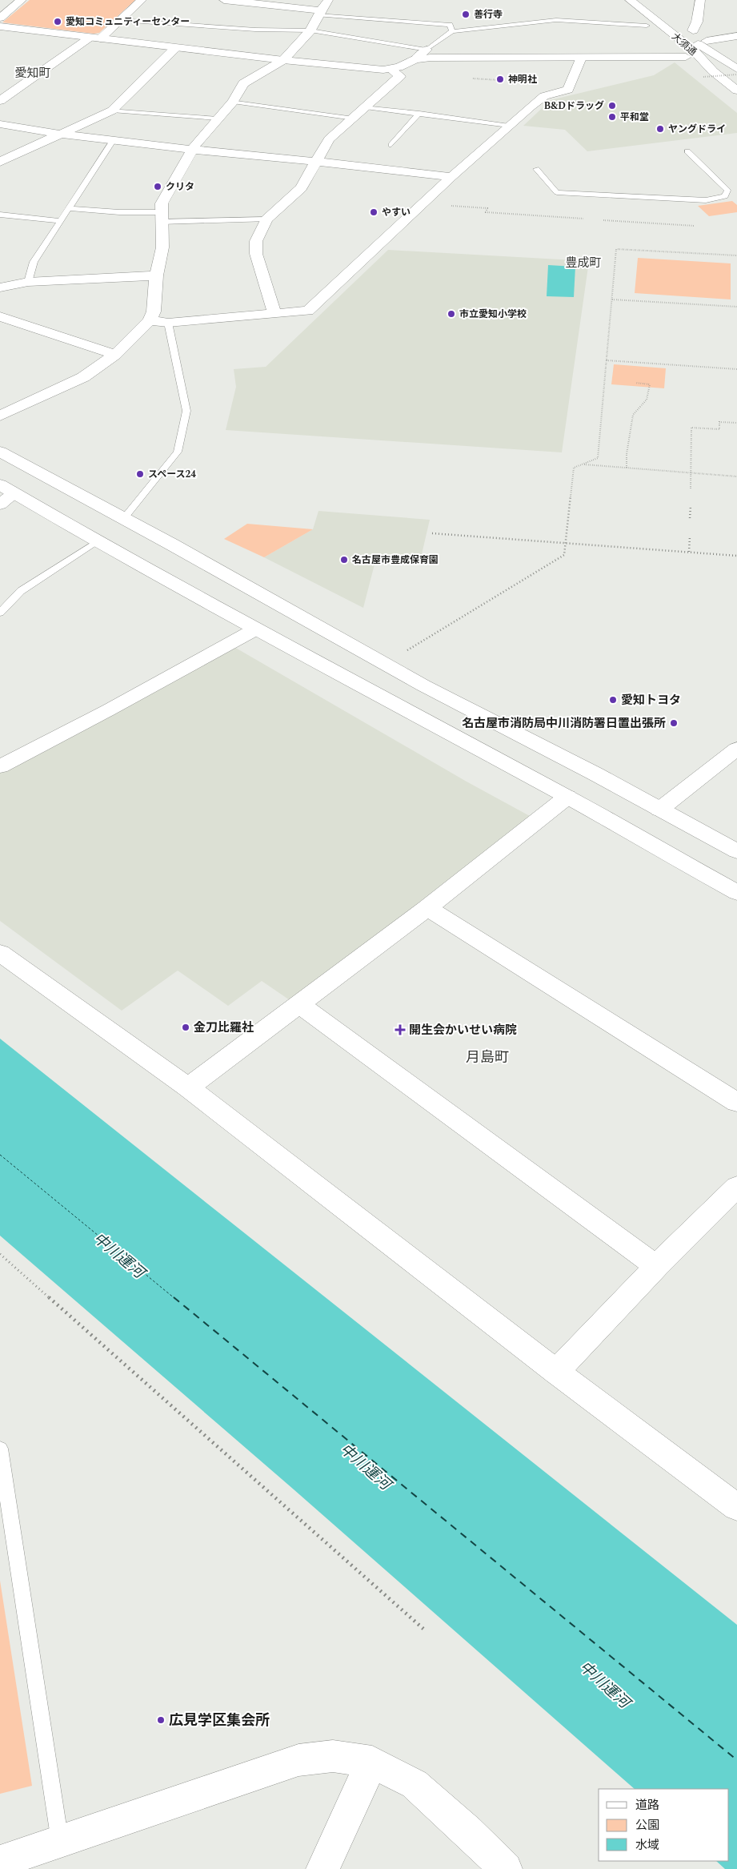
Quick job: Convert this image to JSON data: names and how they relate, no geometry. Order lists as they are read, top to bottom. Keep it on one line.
{"streets":{"street":["大須通"]},"districts":["愛知町","豊成町","月島町"],"water":["中川運河"],"places":{"other":["善行寺","愛知コミュニティーセンター","神明社","B&Dドラッグ","平和堂","ヤングドライ","クリタ","やすい","市立愛知小学校","スペース24","名古屋市豊成保育園","愛知トヨタ","名古屋市消防局中川消防署日置出張所","金刀比羅社","広見学区集会所"],"health":["開生会かいせい病院"]},"legend":["道路","公園","水域"]}
